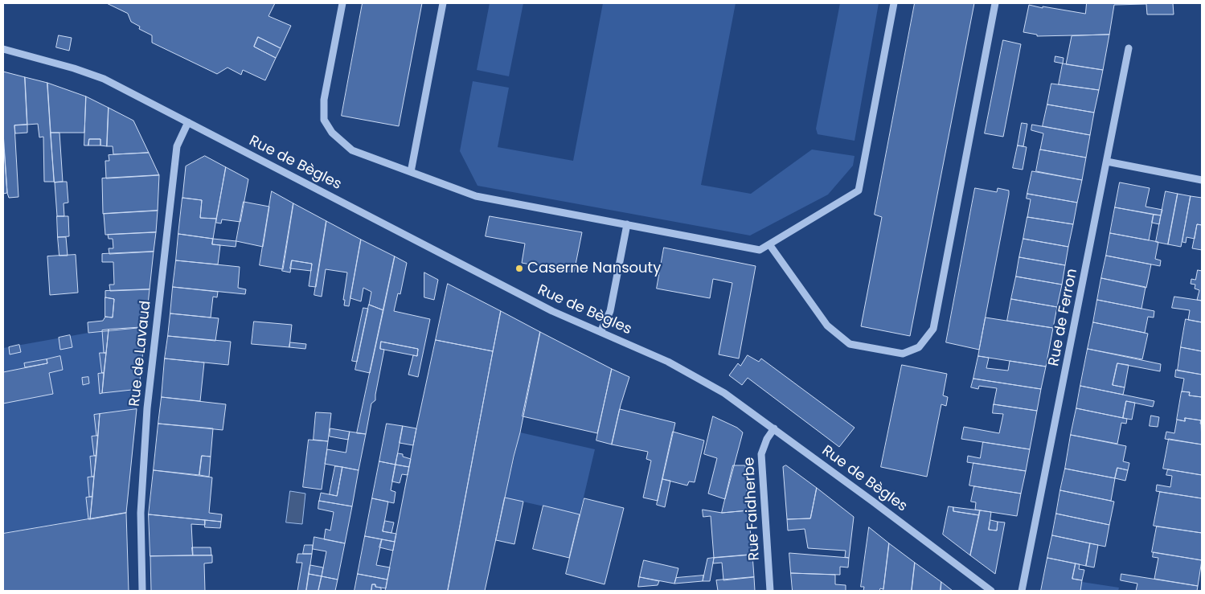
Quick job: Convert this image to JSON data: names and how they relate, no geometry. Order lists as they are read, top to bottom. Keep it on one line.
{"streets":{"street":["Rue de Bègles","Rue de Ferron","Rue de Lavaud","Rue Faidherbe"]},"crossings":[["Rue de Bègles","Rue de Lavaud"],["Rue de Bègles","Rue Faidherbe"]],"places":["Caserne Nansouty"]}
